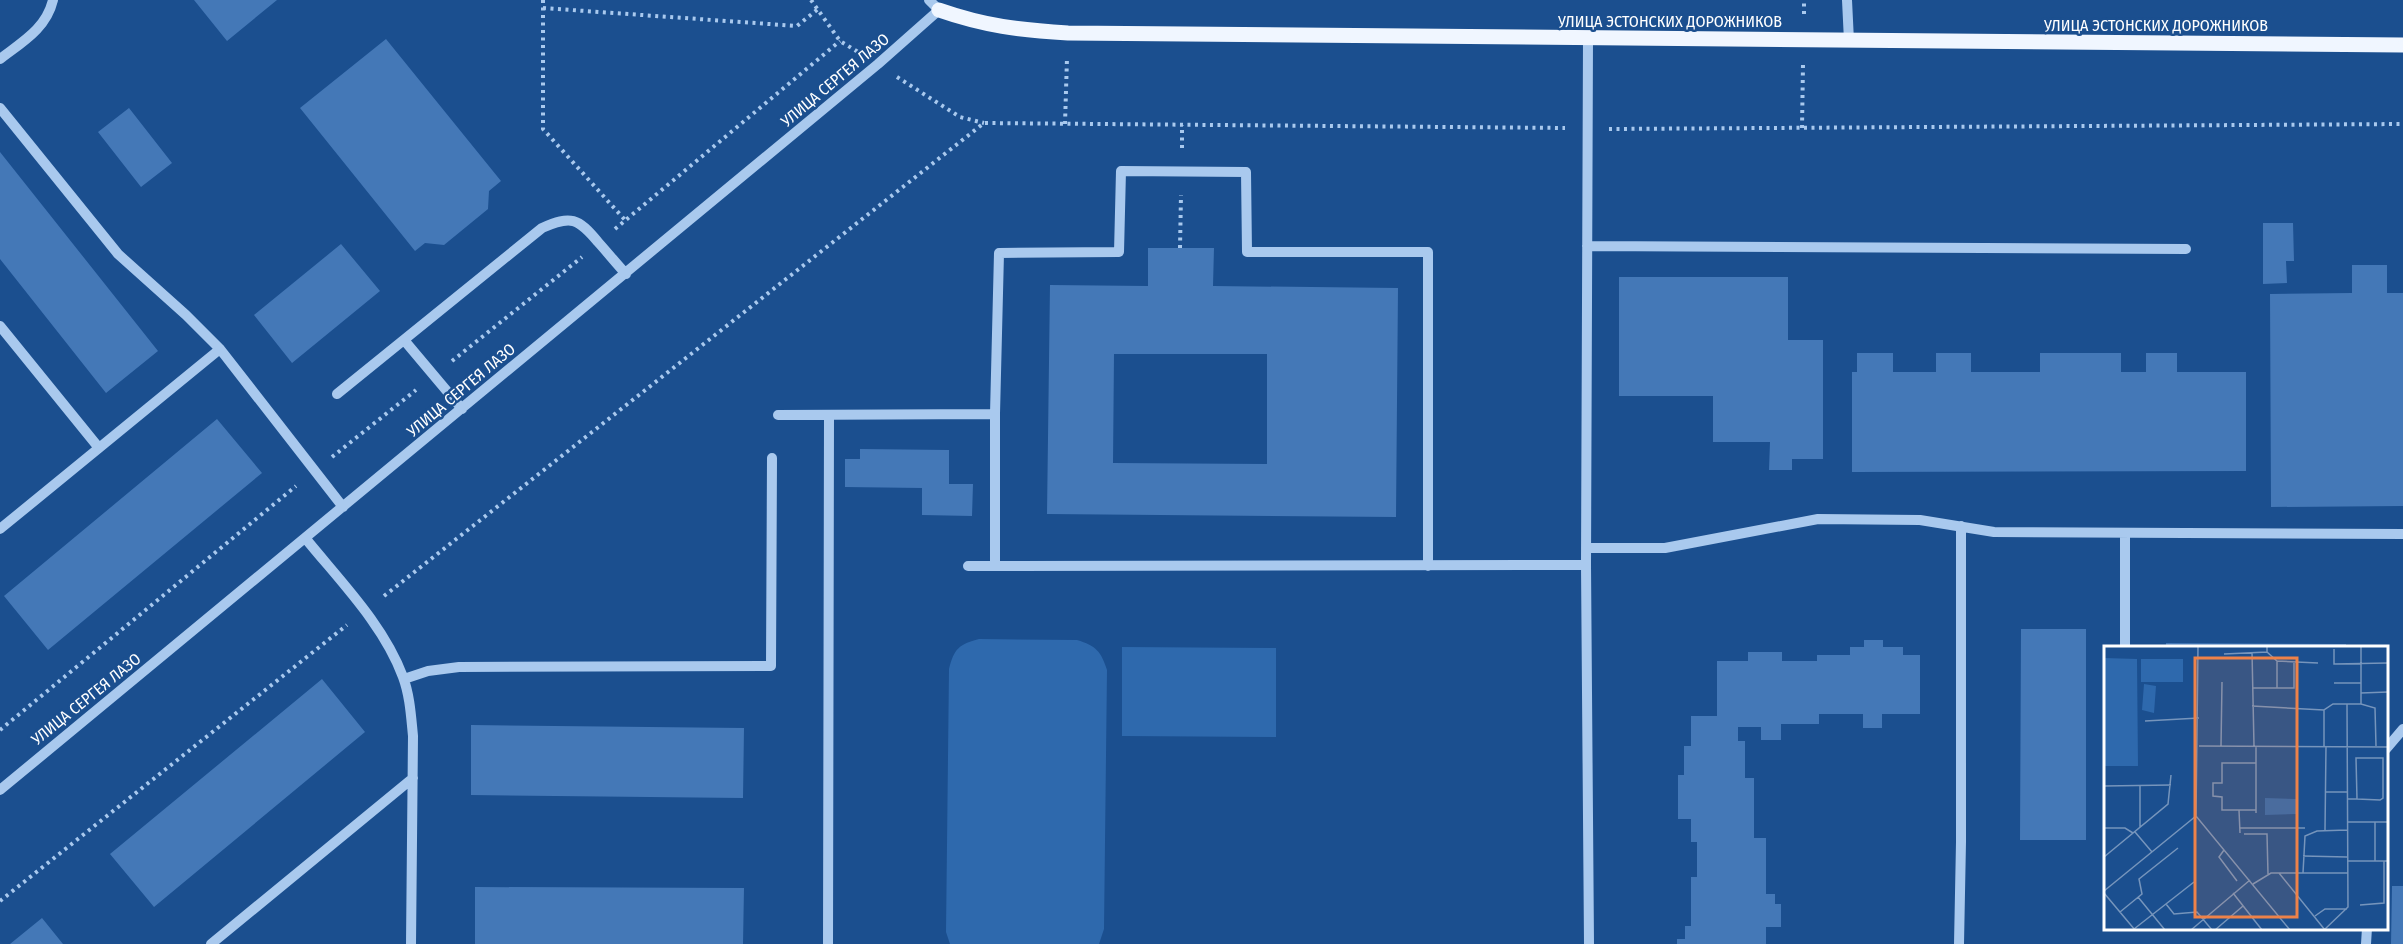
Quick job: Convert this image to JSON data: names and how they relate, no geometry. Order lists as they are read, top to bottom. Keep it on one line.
{"streets":{"main road":["УЛИЦА ЭСТОНСКИХ ДОРОЖНИКОВ"],"street":["УЛИЦА СЕРГЕЯ ЛАЗО"]},"crossings":[["УЛИЦА ЭСТОНСКИХ ДОРОЖНИКОВ","УЛИЦА СЕРГЕЯ ЛАЗО"]]}
